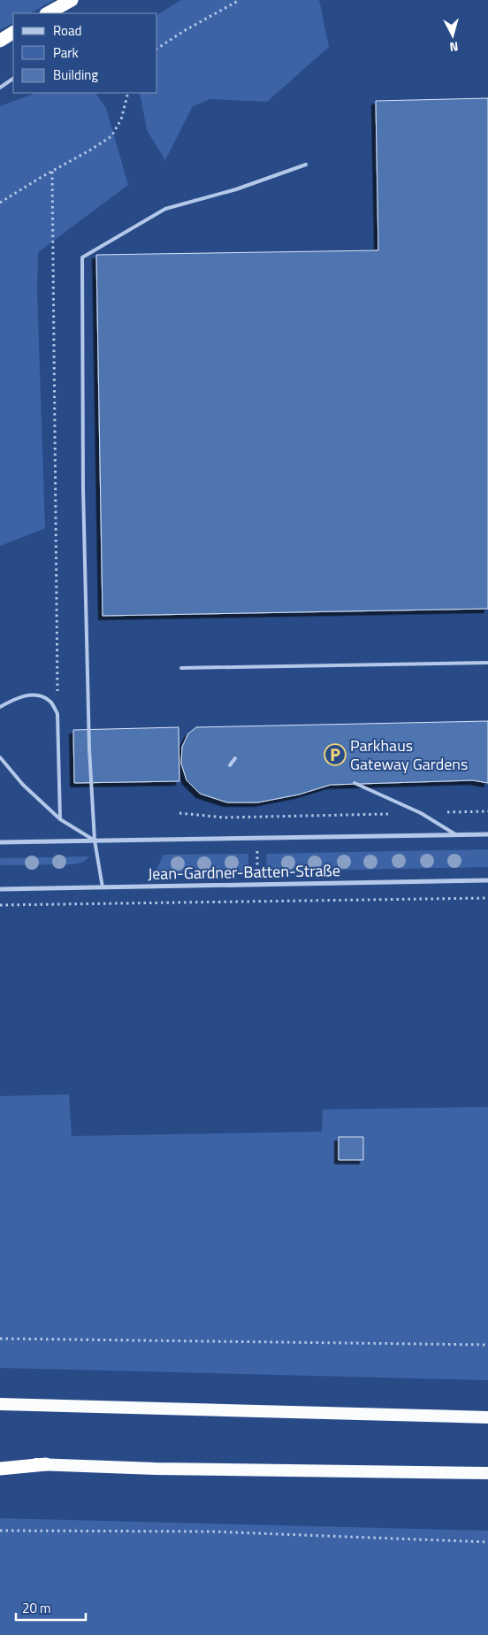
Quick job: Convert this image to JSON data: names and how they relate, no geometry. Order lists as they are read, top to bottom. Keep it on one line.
{"streets":{"street":["Jean-Gardner-Batten-Straße"]},"places":{"parking":["Parkhaus Gateway Gardens"]},"legend":["Road","Park","Building"],"scale_bar":"20 m","north":"bottom"}
